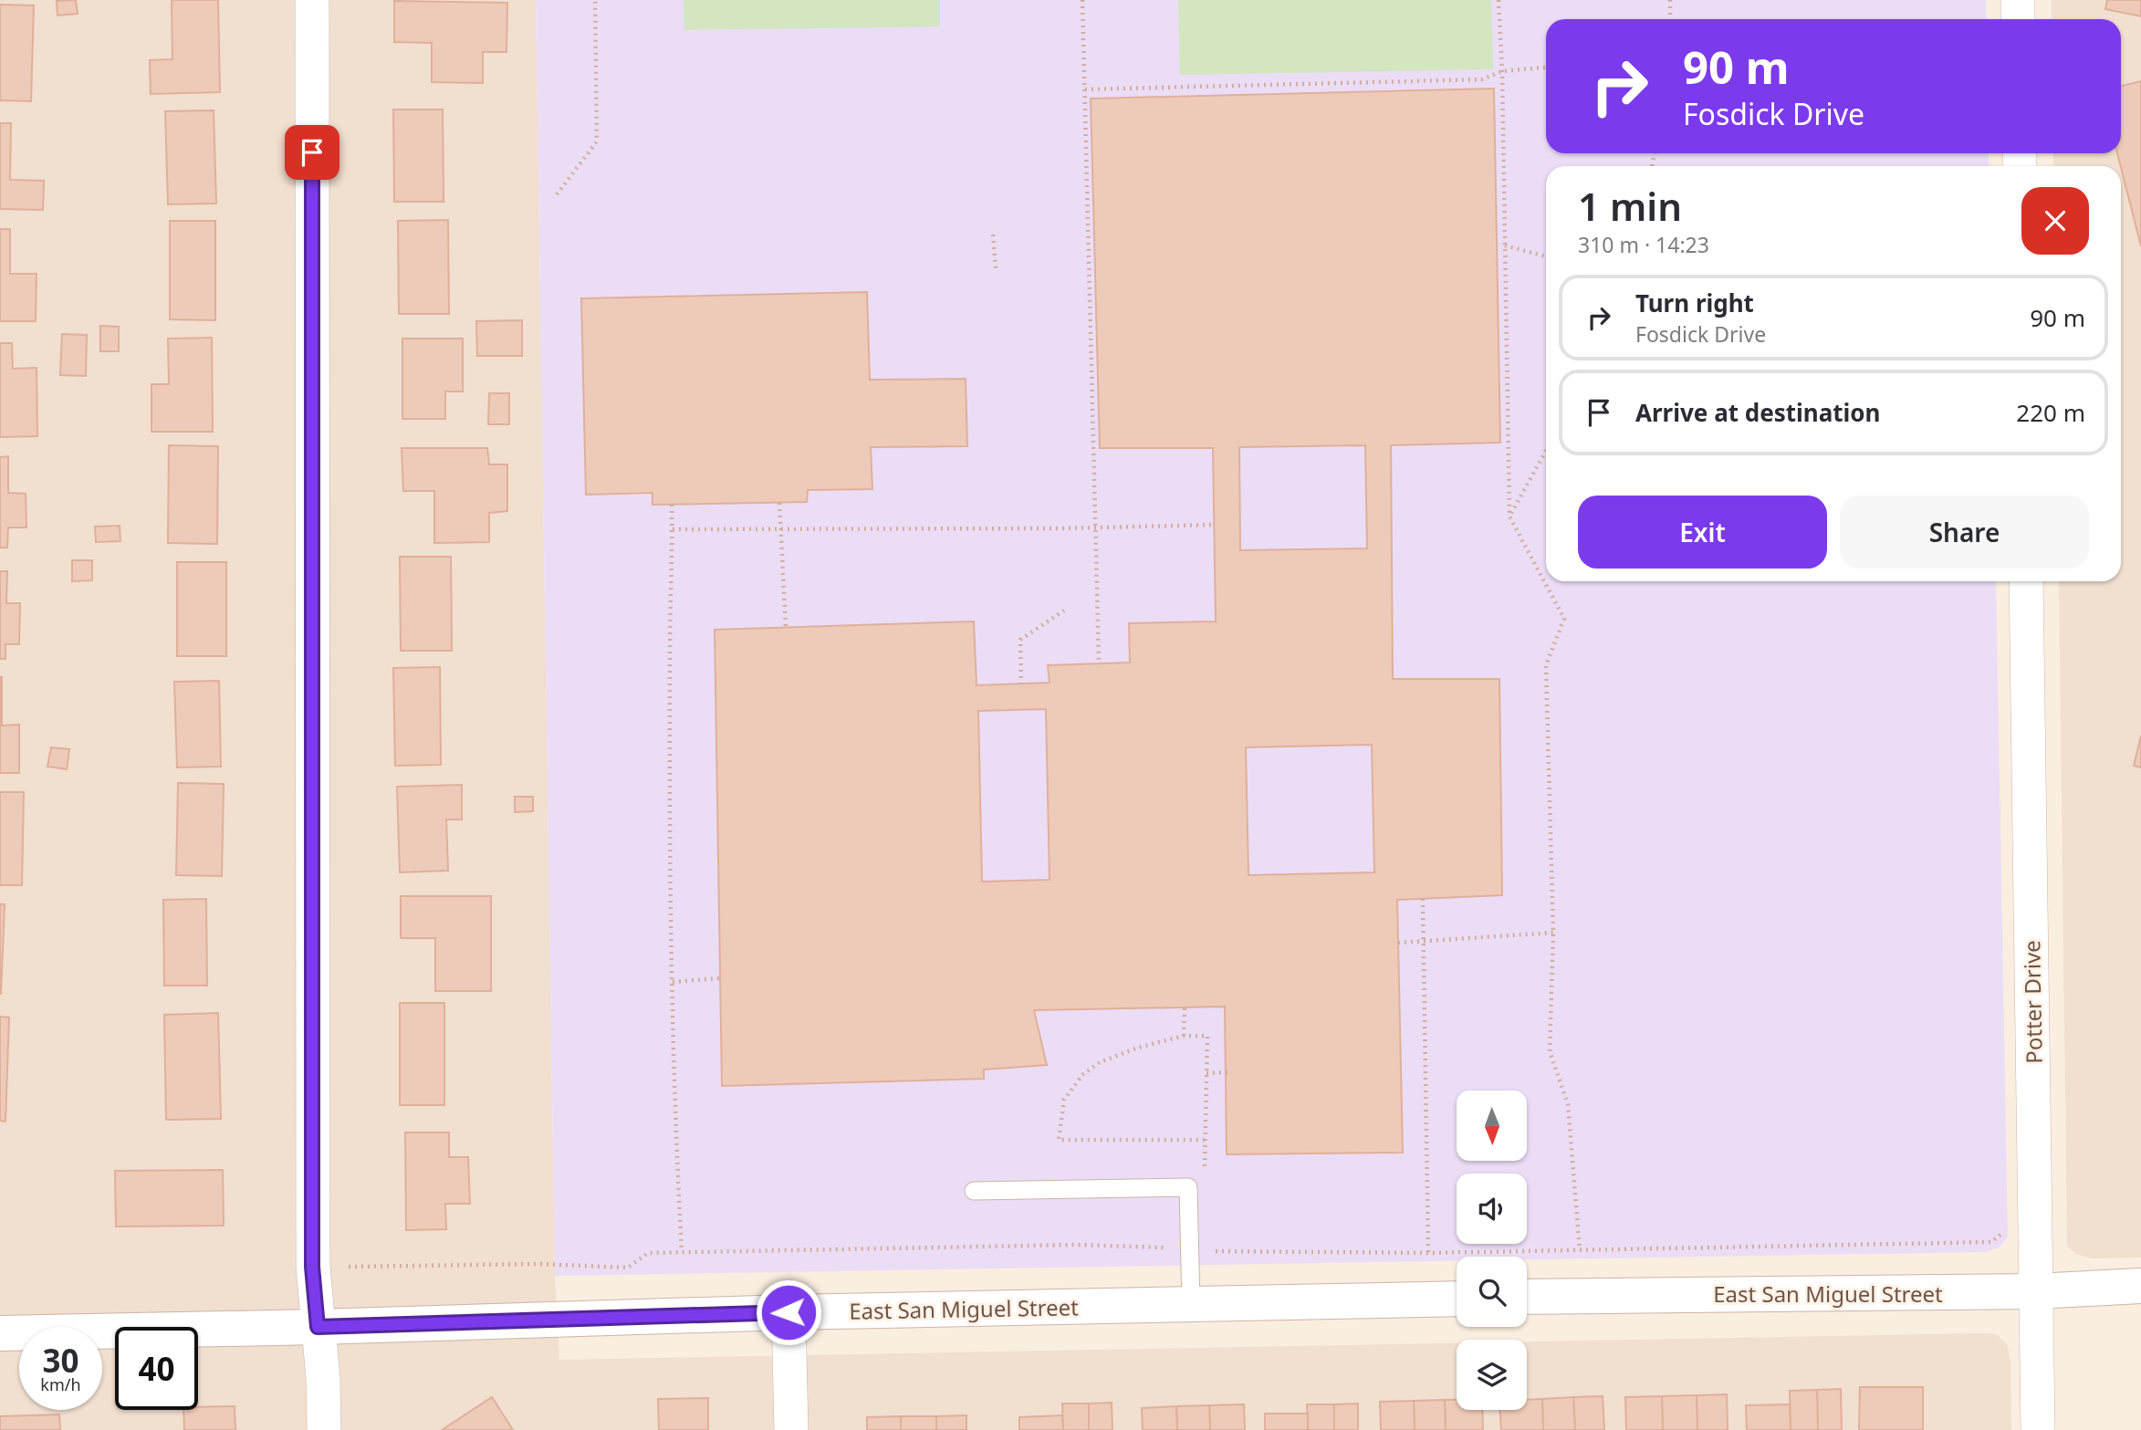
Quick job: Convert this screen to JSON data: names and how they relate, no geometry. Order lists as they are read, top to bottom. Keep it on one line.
{"streets":{"street":["Potter Drive","East San Miguel Street"]},"crossings":[["Potter Drive","East San Miguel Street"]],"north":"bottom","page":{"turn":["90 m","Fosdick Drive"],"heading":["1 min","310 m · 14:23"],"list":[{"name":"Turn right","note":"Fosdick Drive","value":"90 m"},{"name":"Arrive at destination","value":"220 m"}],"buttons":["Exit","Share"],"speed":"30 km/h","limit":"40"}}
